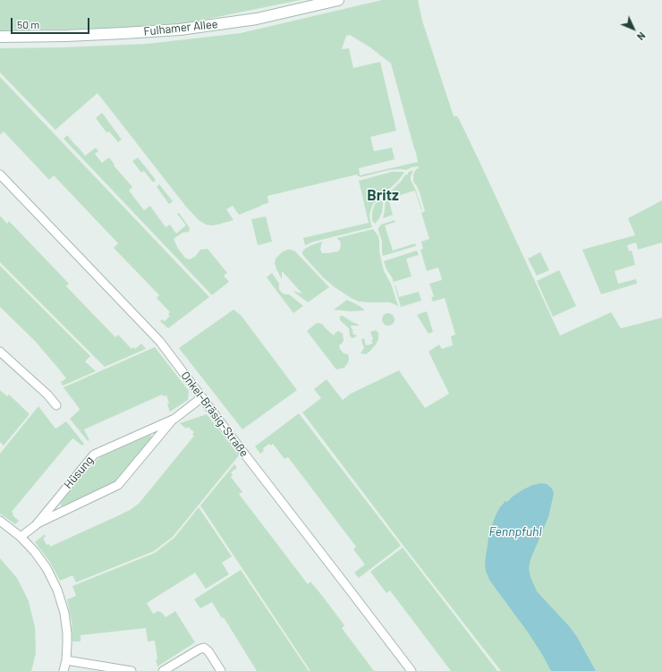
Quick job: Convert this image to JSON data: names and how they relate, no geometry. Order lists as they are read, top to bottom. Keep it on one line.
{"streets":{"street":["Fulhamer Allee","Onkel-Bräsig-Straße","Hüsung"]},"crossings":[["Onkel-Bräsig-Straße","Hüsung"]],"districts":["Britz"],"water":["Fennpfuhl"],"scale_bar":"50 m","north":"bottom right"}
